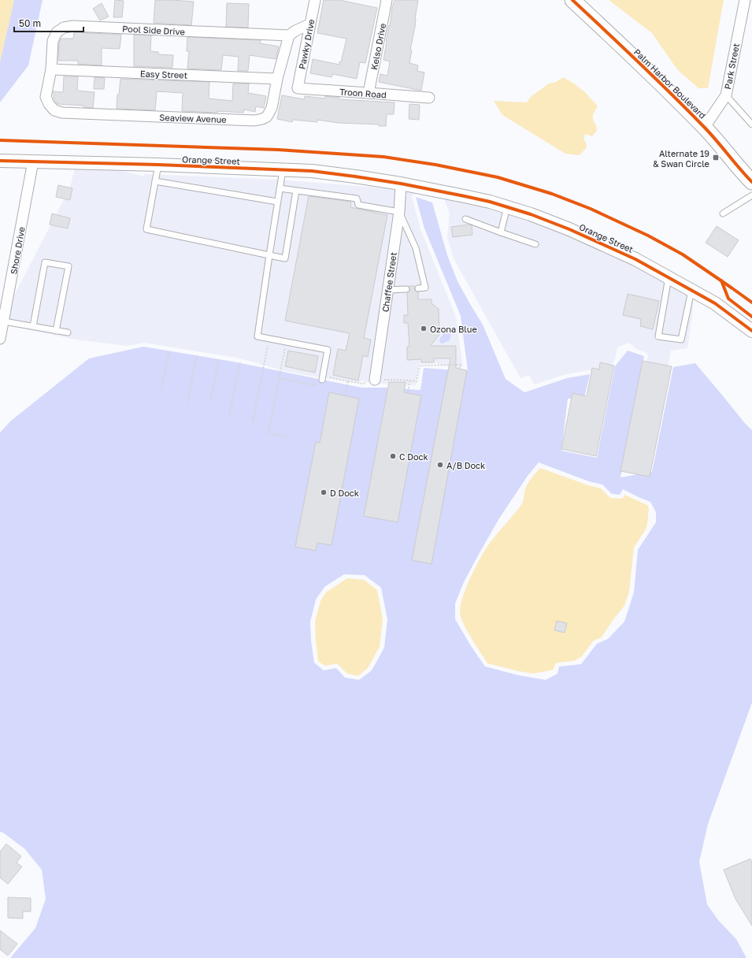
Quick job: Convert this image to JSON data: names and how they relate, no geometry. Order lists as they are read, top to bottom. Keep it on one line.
{"streets":{"main road":["Palm Harbor Boulevard"],"street":["Pool Side Drive","Pawky Drive","Kelso Drive","Park Street","Easy Street","Troon Road","Seaview Avenue","Orange Street","Shore Drive","Chaffee Street"]},"crossings":[["Pool Side Drive","Easy Street"],["Pool Side Drive","Seaview Avenue"],["Pawky Drive","Troon Road"],["Kelso Drive","Troon Road"],["Park Street","Palm Harbor Boulevard"],["Easy Street","Seaview Avenue"],["Orange Street","Shore Drive"],["Orange Street","Chaffee Street"]],"places":{"transit":["Alternate 19 & Swan Circle"],"other":["Ozona Blue","C Dock","A/B Dock","D Dock"]},"scale_bar":"50 m"}
